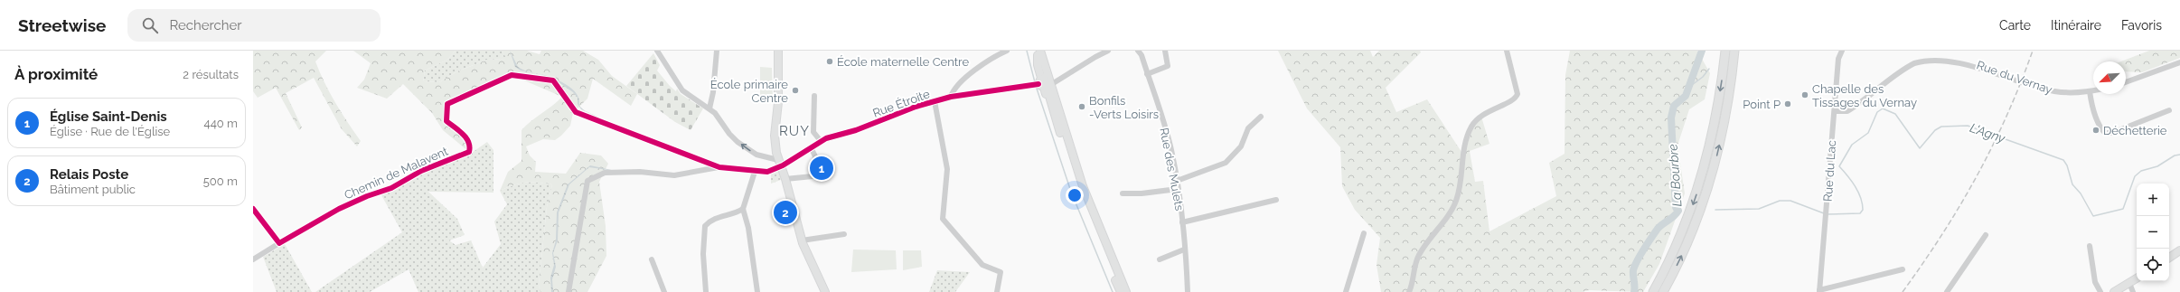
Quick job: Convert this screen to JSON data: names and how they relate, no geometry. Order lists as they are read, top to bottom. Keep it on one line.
{"streets":{"street":["Rue du Vernay","Rue Étroite","Rue des Mulets","Rue du Lac","Chemin de Malavent"]},"crossings":[["Rue du Vernay","Rue du Lac"],["Rue Étroite","Chemin de Malavent"]],"districts":["RUY"],"water":["L'Agny","La Bourbre"],"places":["École maternelle Centre","École primaire Centre","Chapelle des Tissages du Vernay","Point P","Bonfils -Verts Loisirs","Déchetterie"],"north":"bottom left","page":{"header":"Streetwise","search":"Rechercher","nav":["Carte","Itinéraire","Favoris"],"heading":["À proximité","2 résultats"],"list":[{"mark":"1","name":"Église Saint-Denis","note":"Église · Rue de l'Église","value":"440 m"},{"mark":"2","name":"Relais Poste","note":"Bâtiment public","value":"500 m"}],"pins":["1","2"],"map_buttons":["+","−"]}}
